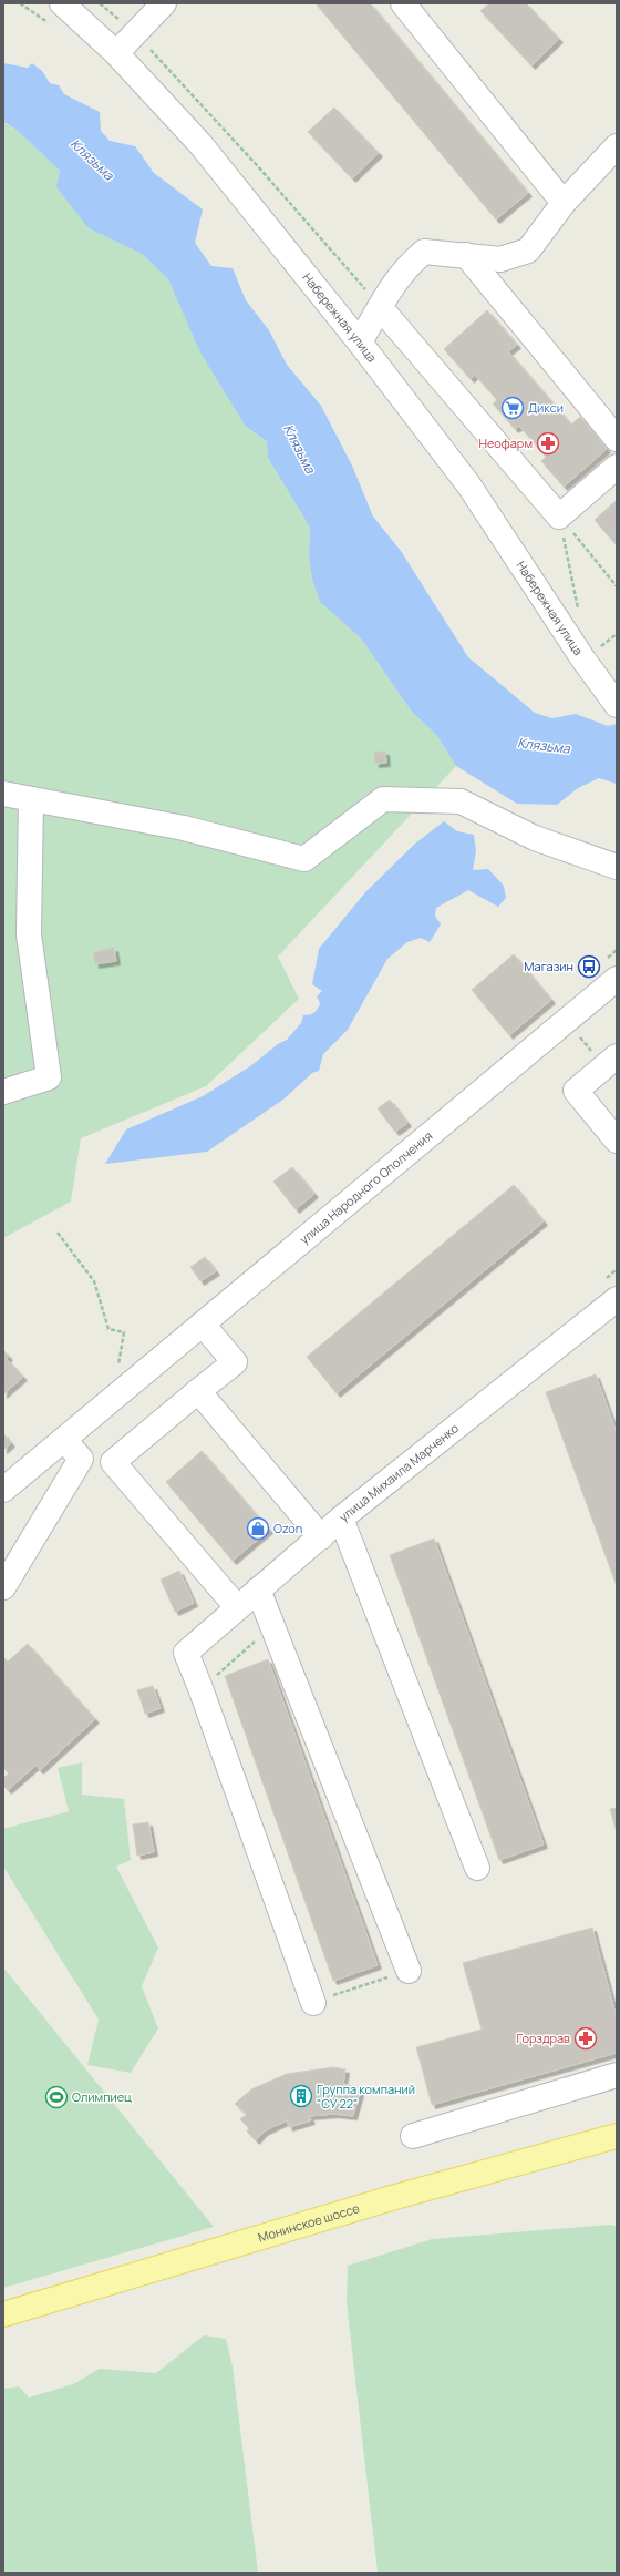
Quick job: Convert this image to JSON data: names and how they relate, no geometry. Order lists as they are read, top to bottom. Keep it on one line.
{"streets":{"main road":["Монинское шоссе"],"street":["Набережная улица","улица Народного Ополчения","улица Михаила Марченко"]},"water":["Клязьма"],"places":{"supermarket":["Дикси"],"pharmacy":["Неофарм","Горздрав"],"bus stop":["Магазин"],"shop":["Ozon"],"building":["Группа компаний \"СУ 22\""],"sports":["Олимпиец"]}}
